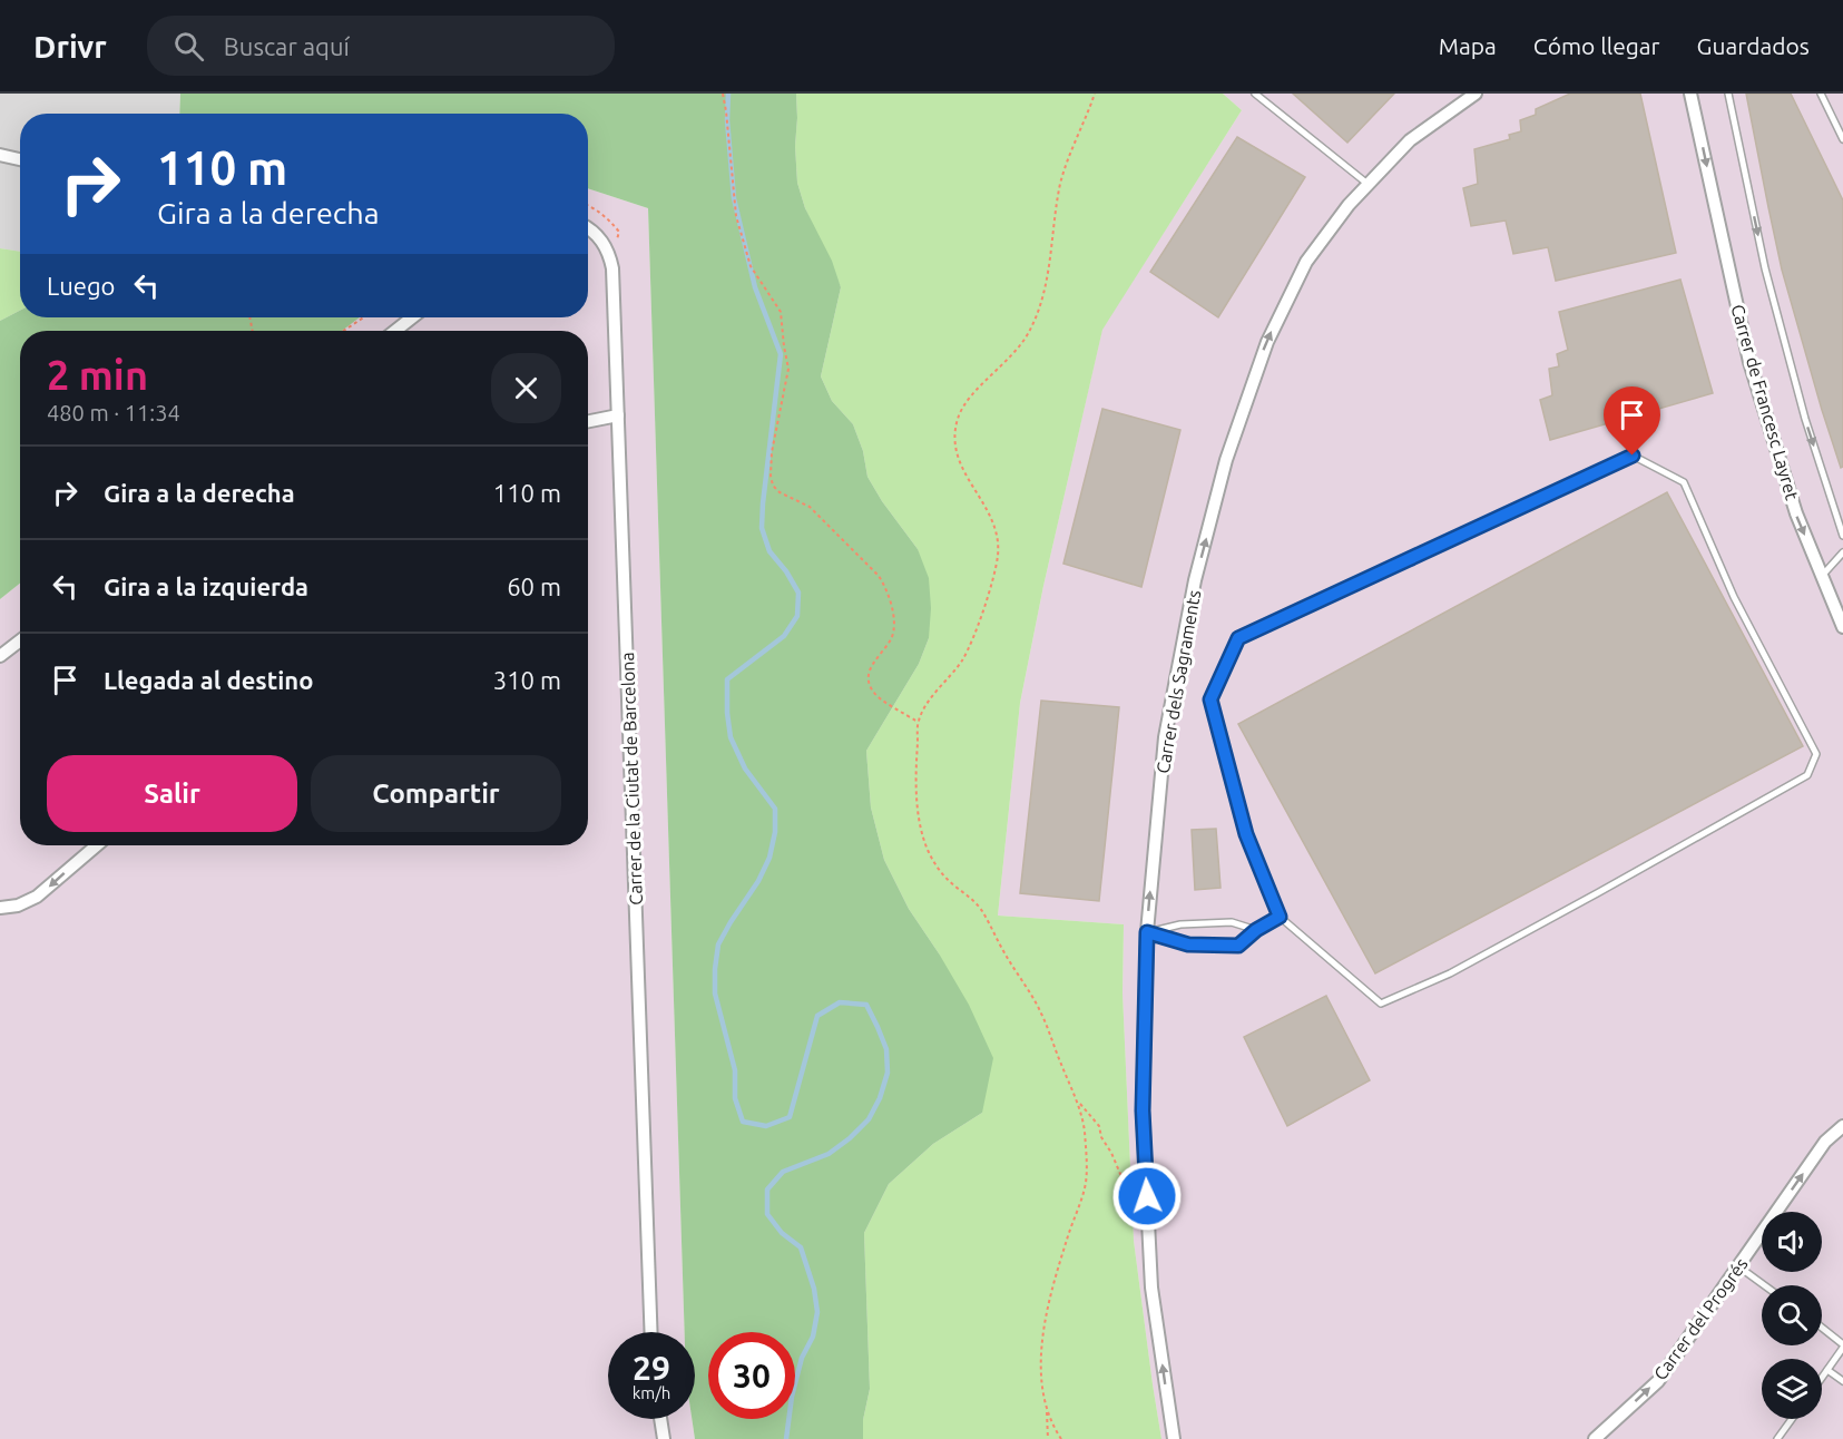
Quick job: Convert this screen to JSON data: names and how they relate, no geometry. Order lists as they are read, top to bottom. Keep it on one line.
{"streets":{"street":["Carrer de Francesc Layret","Carrer dels Sagraments","Carrer de la Ciutat de Barcelona","Carrer del Progrés"]},"one_way":["Carrer de Francesc Layret","Carrer dels Sagraments","Carrer del Progrés"],"page":{"header":"Drivr","search":"Buscar aquí","nav":["Mapa","Cómo llegar","Guardados"],"turn":["110 m","Gira a la derecha"],"then":"Luego","heading":["2 min","480 m · 11:34"],"list":[{"name":"Gira a la derecha","value":"110 m"},{"name":"Gira a la izquierda","value":"60 m"},{"name":"Llegada al destino","value":"310 m"}],"buttons":["Salir","Compartir"],"speed":"29 km/h","limit":"30"}}
